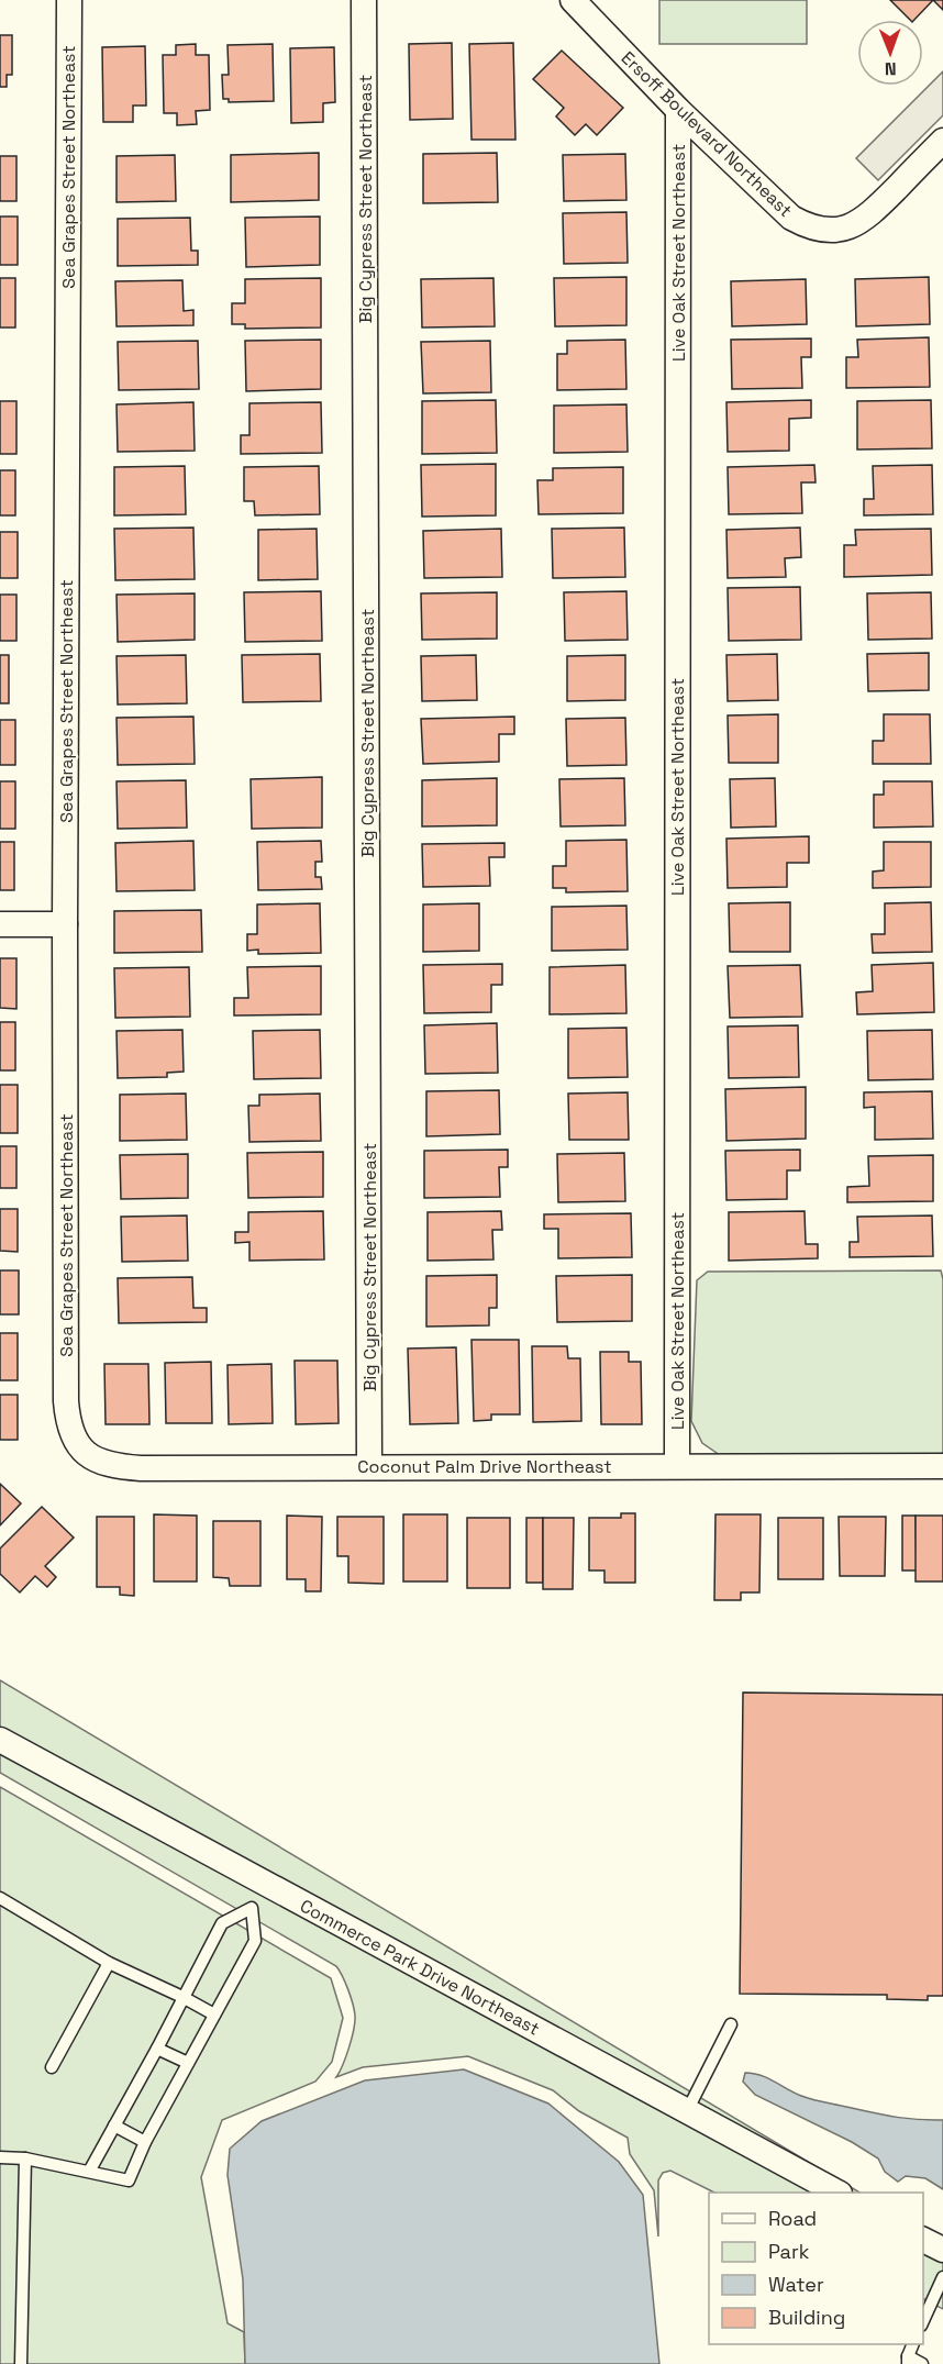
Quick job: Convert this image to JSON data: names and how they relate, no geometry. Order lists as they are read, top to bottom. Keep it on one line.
{"streets":{"street":["Ersoff Boulevard Northeast","Sea Grapes Street Northeast","Big Cypress Street Northeast","Live Oak Street Northeast","Coconut Palm Drive Northeast","Commerce Park Drive Northeast"]},"crossings":[["Ersoff Boulevard Northeast","Live Oak Street Northeast"],["Sea Grapes Street Northeast","Coconut Palm Drive Northeast"],["Big Cypress Street Northeast","Coconut Palm Drive Northeast"],["Live Oak Street Northeast","Coconut Palm Drive Northeast"]],"legend":["Road","Park","Water","Building"],"north":"bottom"}
